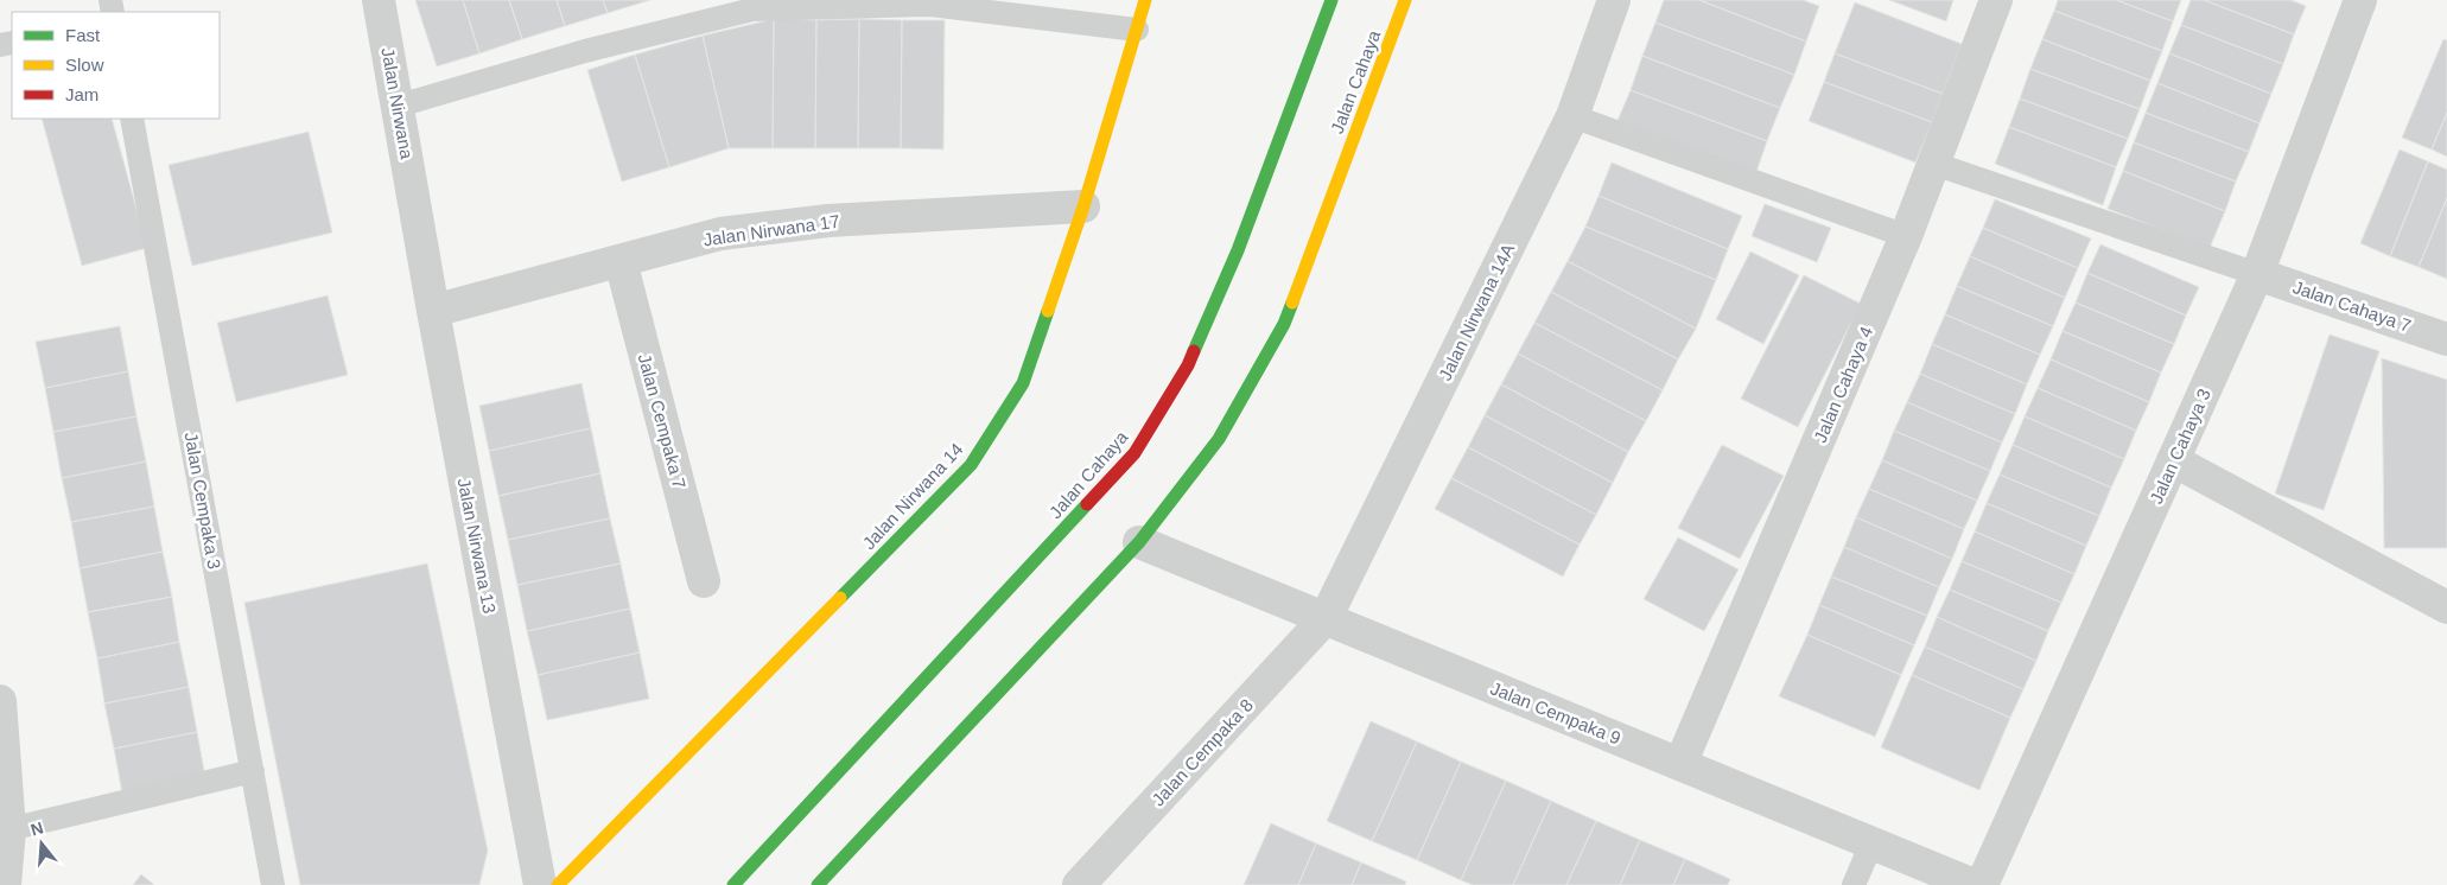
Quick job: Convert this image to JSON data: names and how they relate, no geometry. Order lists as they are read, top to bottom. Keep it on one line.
{"streets":{"main road":["Jalan Cahaya","Jalan Nirwana 14"],"street":["Jalan Nirwana","Jalan Nirwana 17","Jalan Cahaya 7","Jalan Nirwana 14A","Jalan Cahaya 4","Jalan Cempaka 7","Jalan Cahaya 3","Jalan Nirwana 13","Jalan Cempaka 9","Jalan Cempaka 8"],"lane":["Jalan Cempaka 3"]},"crossings":[["Jalan Cahaya","Jalan Cempaka 9"],["Jalan Nirwana","Jalan Nirwana 13"],["Jalan Nirwana 17","Jalan Cempaka 7"],["Jalan Nirwana 17","Jalan Nirwana 14"],["Jalan Nirwana 17","Jalan Nirwana 13"],["Jalan Cahaya 7","Jalan Cahaya 3"],["Jalan Nirwana 14A","Jalan Cempaka 9"],["Jalan Nirwana 14A","Jalan Cempaka 8"],["Jalan Cahaya 4","Jalan Cempaka 9"],["Jalan Cempaka 9","Jalan Cempaka 8"]],"legend":["Fast","Slow","Jam"],"north":"top"}
